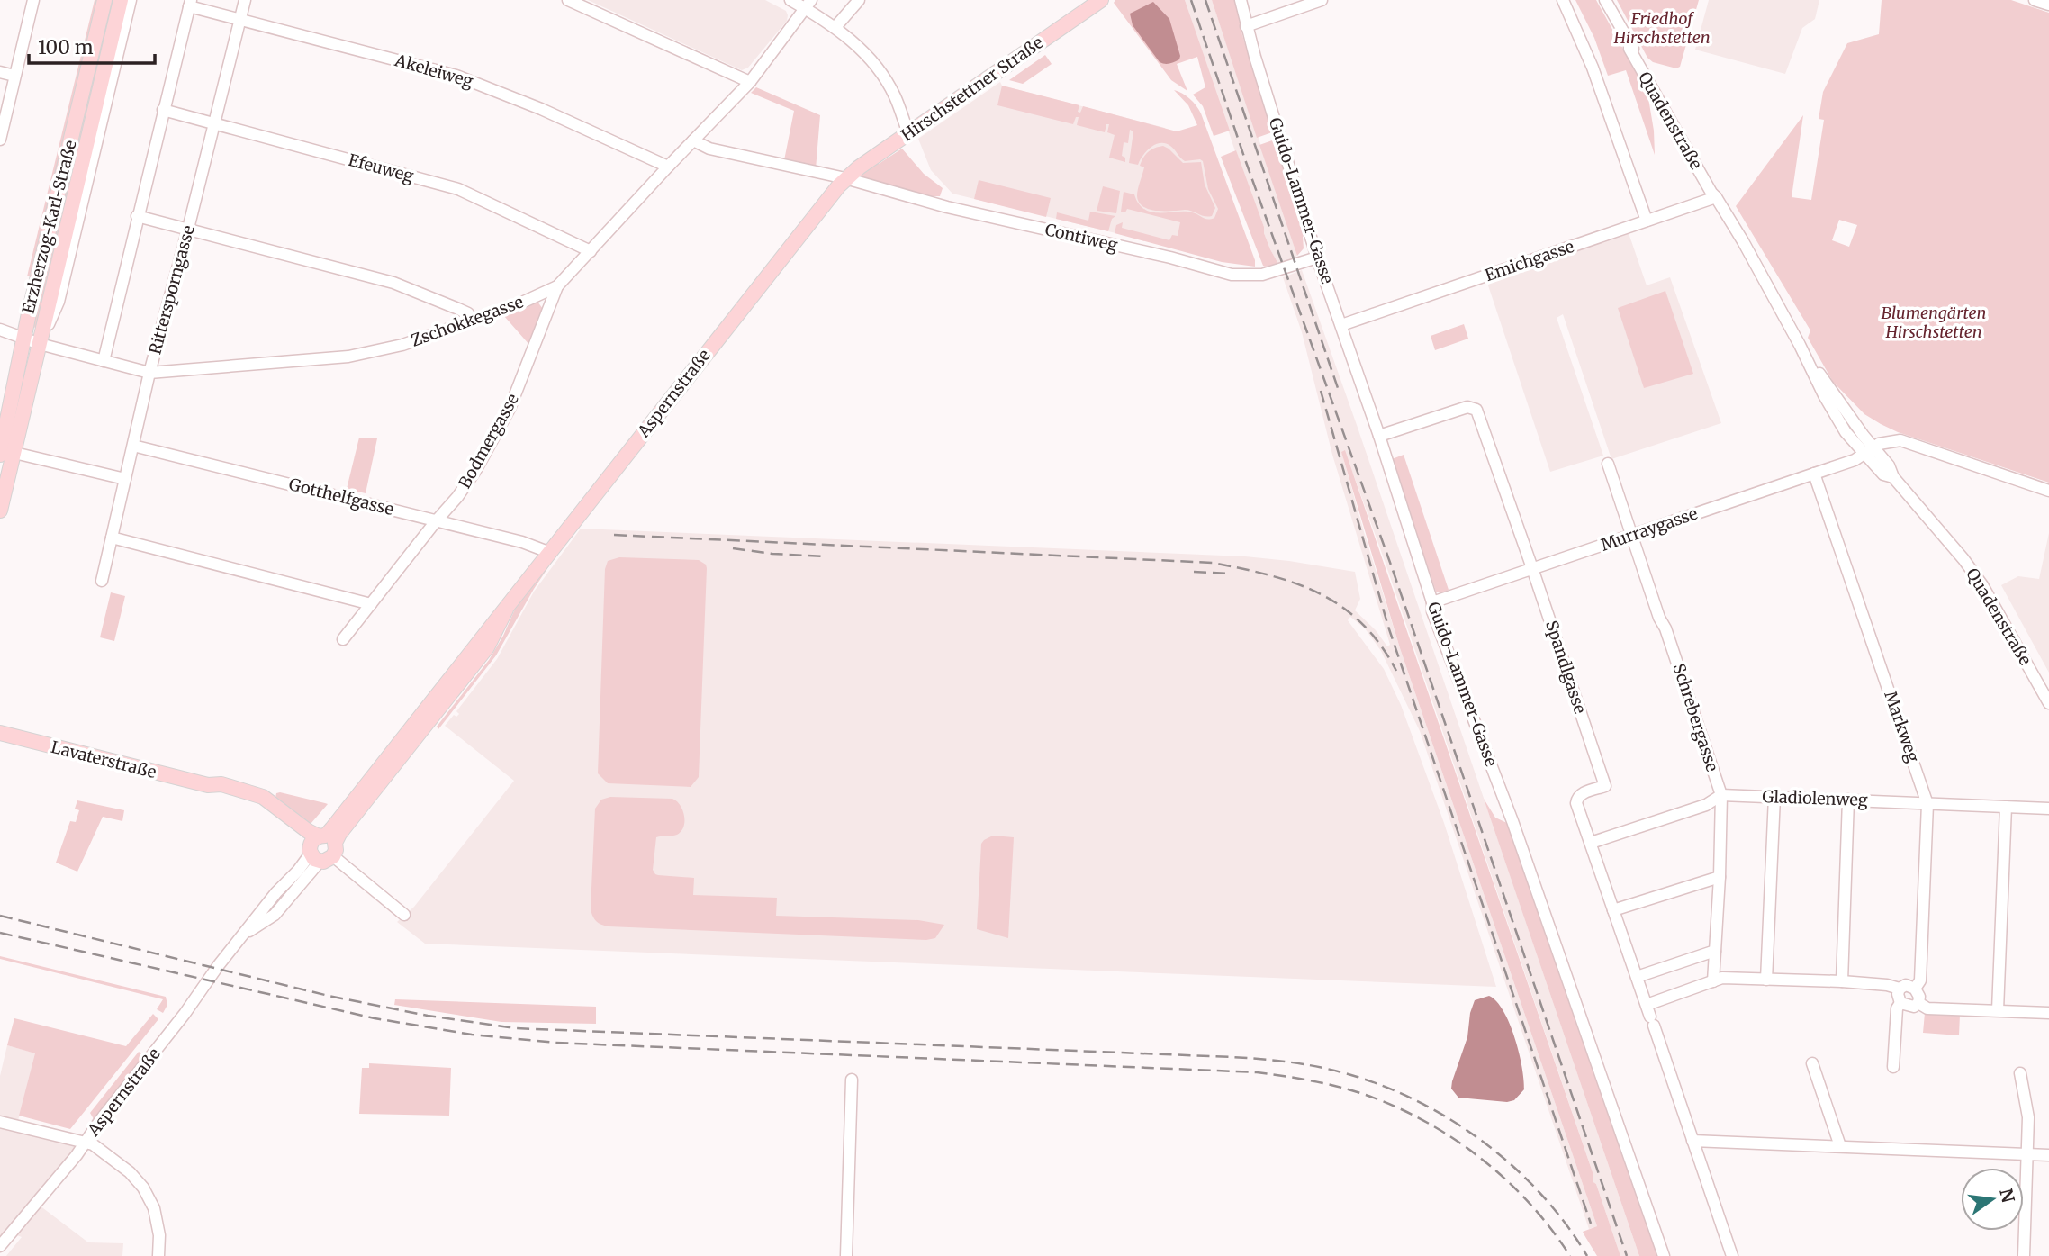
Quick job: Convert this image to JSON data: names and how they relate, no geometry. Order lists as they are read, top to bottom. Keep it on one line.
{"streets":{"main road":["Hirschstettner Straße","Erzherzog-Karl-Straße","Aspernstraße","Lavaterstraße"],"street":["Akeleiweg","Quadenstraße","Efeuweg","Guido-Lammer-Gasse","Contiweg","Emichgasse","Rittersporngasse","Zschokkegasse","Bodmergasse","Gotthelfgasse","Murraygasse","Spandlgasse","Schrebergasse","Markweg","Gladiolenweg"]},"crossings":[["Akeleiweg","Rittersporngasse"],["Akeleiweg","Zschokkegasse"],["Hirschstettner Straße","Contiweg"],["Hirschstettner Straße","Aspernstraße"],["Quadenstraße","Emichgasse"],["Quadenstraße","Murraygasse"],["Efeuweg","Rittersporngasse"],["Efeuweg","Zschokkegasse"],["Guido-Lammer-Gasse","Contiweg"],["Guido-Lammer-Gasse","Emichgasse"],["Guido-Lammer-Gasse","Murraygasse"],["Guido-Lammer-Gasse","Spandlgasse"],["Erzherzog-Karl-Straße","Zschokkegasse"],["Contiweg","Zschokkegasse"],["Contiweg","Aspernstraße"],["Rittersporngasse","Zschokkegasse"],["Rittersporngasse","Gotthelfgasse"],["Zschokkegasse","Bodmergasse"],["Aspernstraße","Gotthelfgasse"],["Aspernstraße","Lavaterstraße"],["Bodmergasse","Gotthelfgasse"],["Murraygasse","Spandlgasse"],["Murraygasse","Schrebergasse"],["Murraygasse","Markweg"],["Spandlgasse","Gladiolenweg"],["Schrebergasse","Gladiolenweg"],["Markweg","Gladiolenweg"]],"parks":["Friedhof Hirschstetten","Blumengärten Hirschstetten"],"scale_bar":"100 m","north":"right"}
